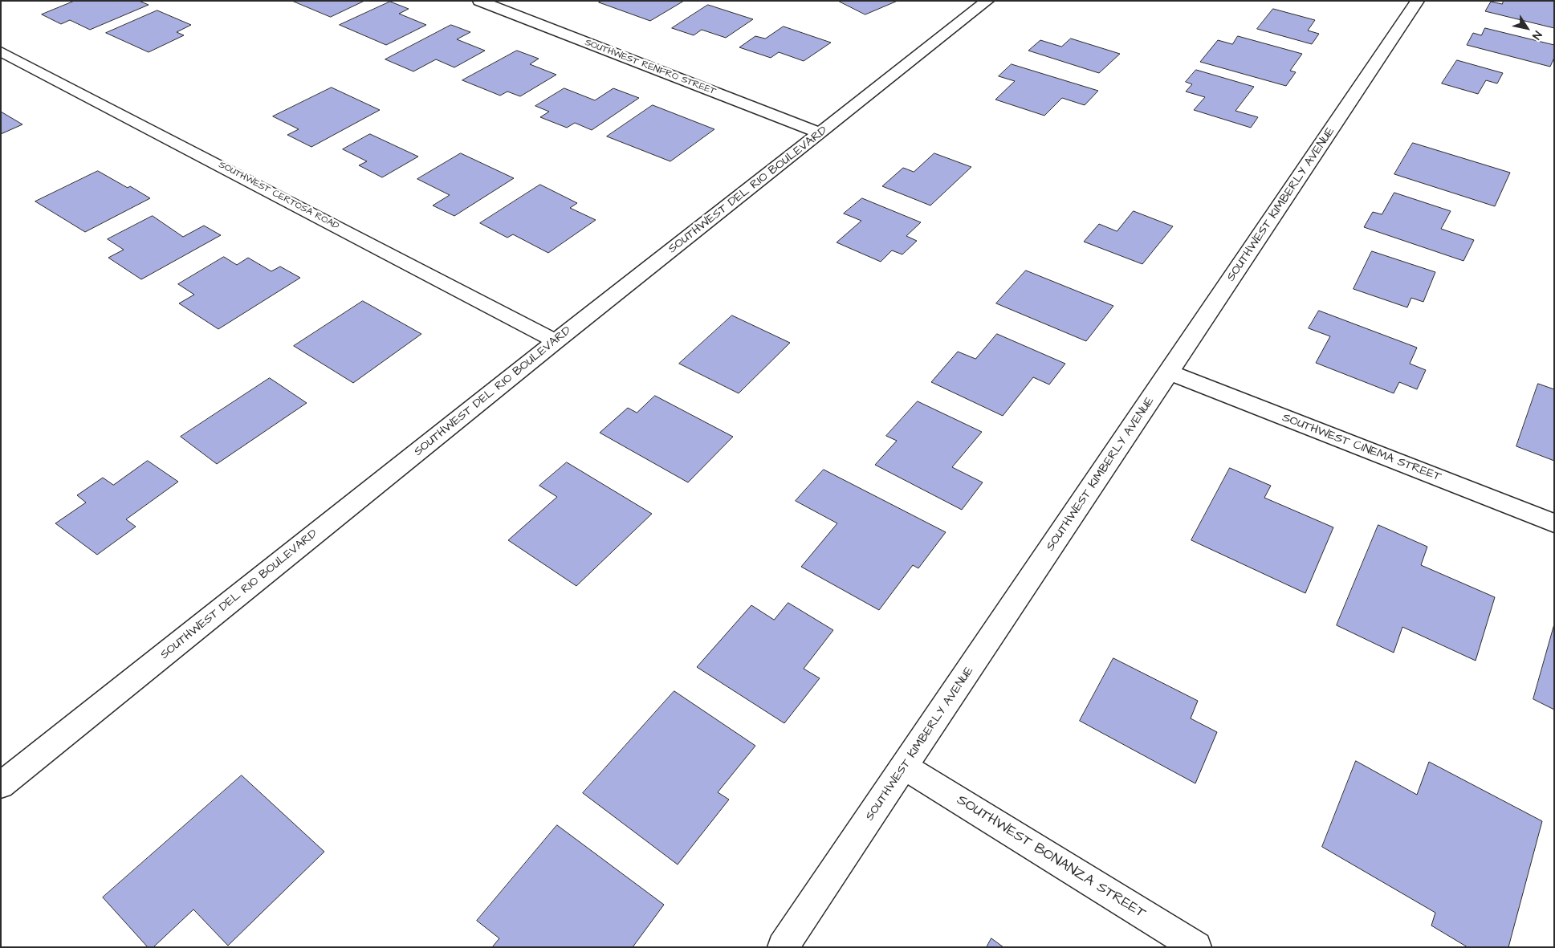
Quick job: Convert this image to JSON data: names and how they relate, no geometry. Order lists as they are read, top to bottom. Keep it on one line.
{"streets":{"street":["SOUTHWEST RENFRO STREET","SOUTHWEST DEL RIO BOULEVARD","SOUTHWEST CERTOSA ROAD","SOUTHWEST KIMBERLY AVENUE","SOUTHWEST CINEMA STREET","SOUTHWEST BONANZA STREET"]},"crossings":[["SOUTHWEST RENFRO STREET","SOUTHWEST DEL RIO BOULEVARD"],["SOUTHWEST DEL RIO BOULEVARD","SOUTHWEST CERTOSA ROAD"],["SOUTHWEST KIMBERLY AVENUE","SOUTHWEST CINEMA STREET"],["SOUTHWEST KIMBERLY AVENUE","SOUTHWEST BONANZA STREET"]],"north":"bottom right"}
